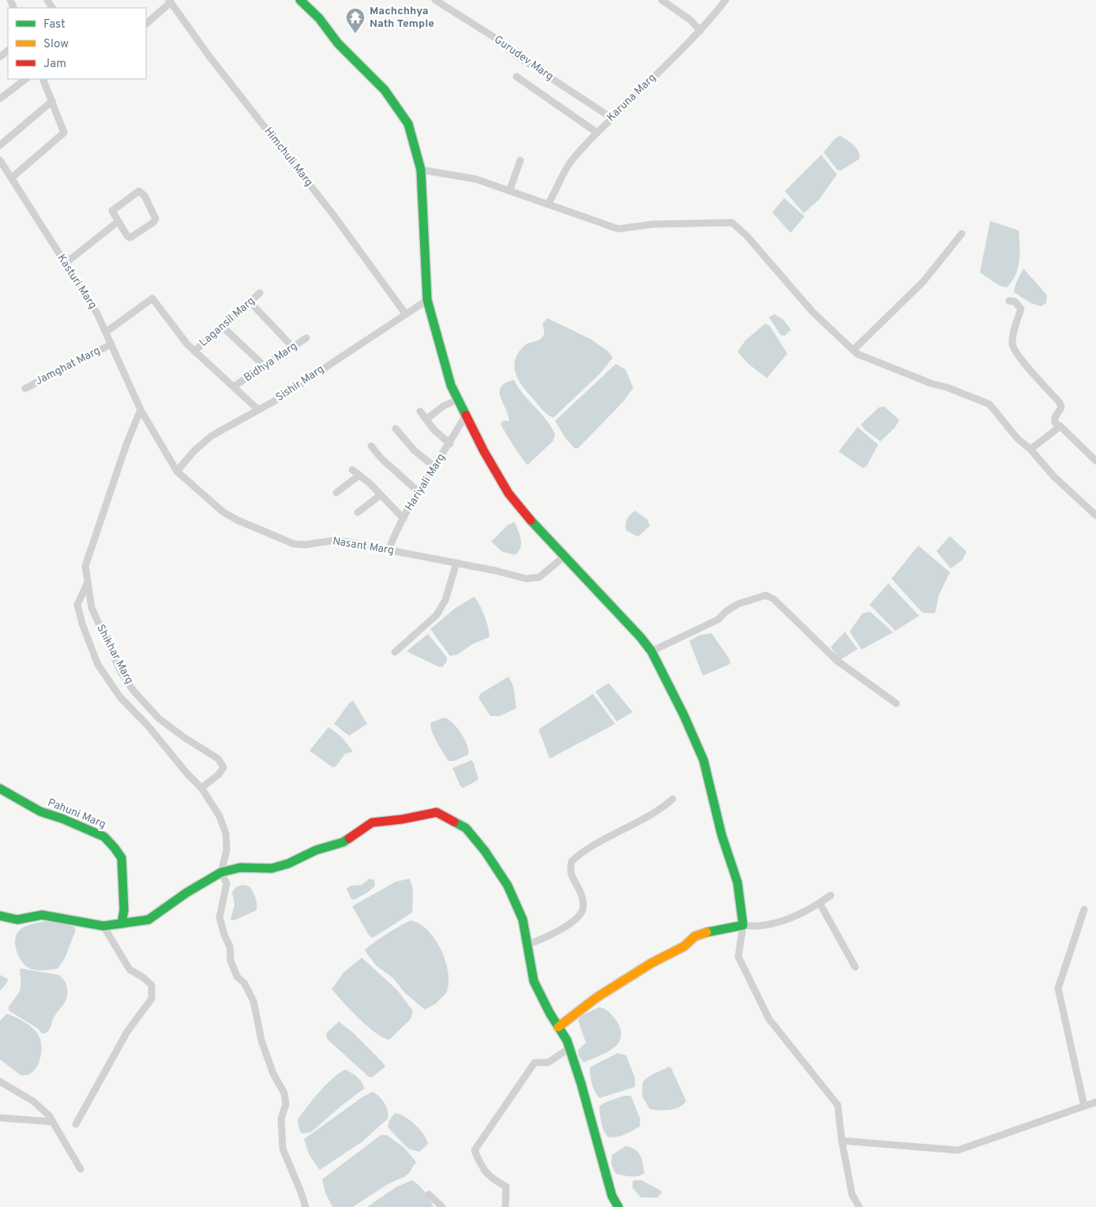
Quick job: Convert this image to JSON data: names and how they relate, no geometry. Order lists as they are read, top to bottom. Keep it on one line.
{"streets":{"street":["Gurudev Marg","Karuna Marg","Himchuli Marg","Kasturi Marg","Lagansil Marg","Bidhya Marg","Jamghat Marg","Sishir Marg","Hariyali Marg","Nasant Marg","Shikhar Marg","Pahuni Marg"]},"crossings":[["Gurudev Marg","Karuna Marg"],["Himchuli Marg","Sishir Marg"],["Kasturi Marg","Jamghat Marg"],["Kasturi Marg","Nasant Marg"],["Kasturi Marg","Shikhar Marg"],["Sishir Marg","Nasant Marg"],["Hariyali Marg","Nasant Marg"],["Nasant Marg","Shikhar Marg"]],"places":{"temple":["Machchhya Nath Temple"]},"legend":["Fast","Slow","Jam"]}
